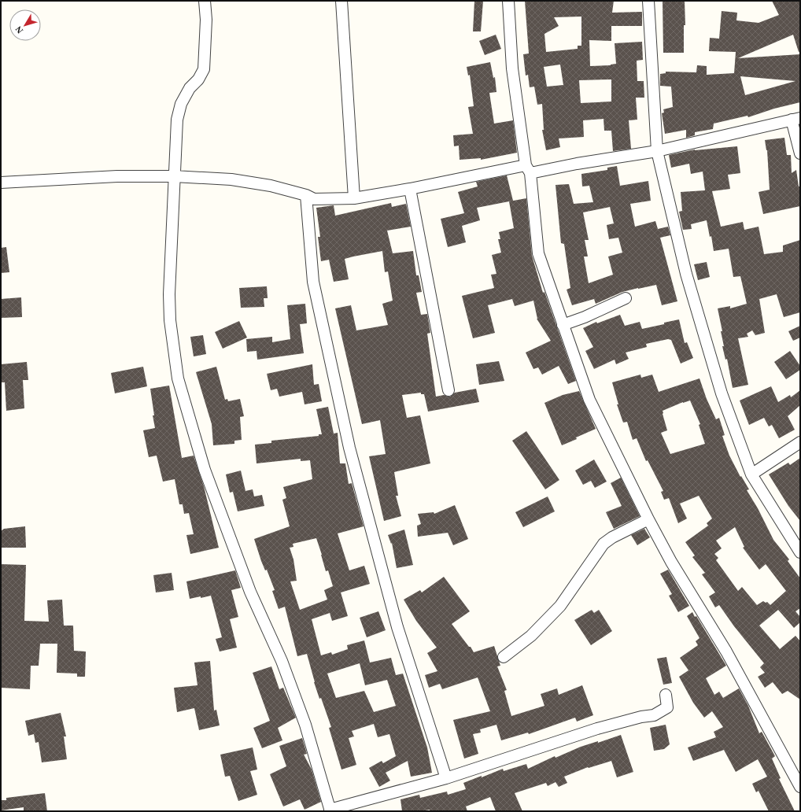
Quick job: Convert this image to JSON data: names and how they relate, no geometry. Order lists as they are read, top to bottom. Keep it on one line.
{"north":"bottom left"}
